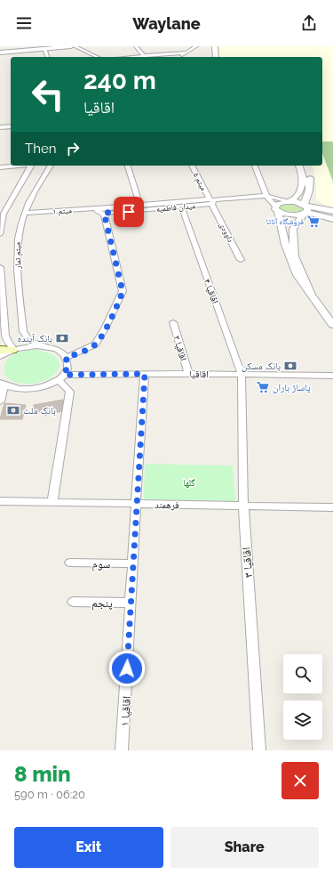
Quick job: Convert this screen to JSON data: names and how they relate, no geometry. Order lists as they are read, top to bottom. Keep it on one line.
{"streets":{"street":["میثم ۵","میدان فاطمیه","میثم ۱","داوودی","میثم تمار","اقاقیا ۴","اقاقیا ۲","اقاقیا","فرهمند","اقاقیا ۳","سوم","پنجم","اقاقیا ۱"]},"crossings":[["میثم ۵","میدان فاطمیه"],["میثم ۵","داوودی"],["میدان فاطمیه","میثم ۱"],["میدان فاطمیه","داوودی"],["میدان فاطمیه","اقاقیا ۴"],["میثم ۱","میثم تمار"],["اقاقیا ۴","اقاقیا"],["اقاقیا ۴","اقاقیا ۳"],["اقاقیا ۲","اقاقیا"],["اقاقیا","اقاقیا ۳"],["اقاقیا","اقاقیا ۱"],["فرهمند","اقاقیا ۳"],["فرهمند","اقاقیا ۱"],["سوم","اقاقیا ۱"],["پنجم","اقاقیا ۱"]],"parks":["گلها"],"places":{"supermarket":["فروشگاه آناتا","پاساژ باران"],"bank":["بانک آینده","بانک مسکن","بانک ملت"]},"page":{"header":"Waylane","turn":["240 m","اقاقیا"],"then":"Then","heading":["8 min","590 m · 06:20"],"buttons":["Exit","Share"]}}
